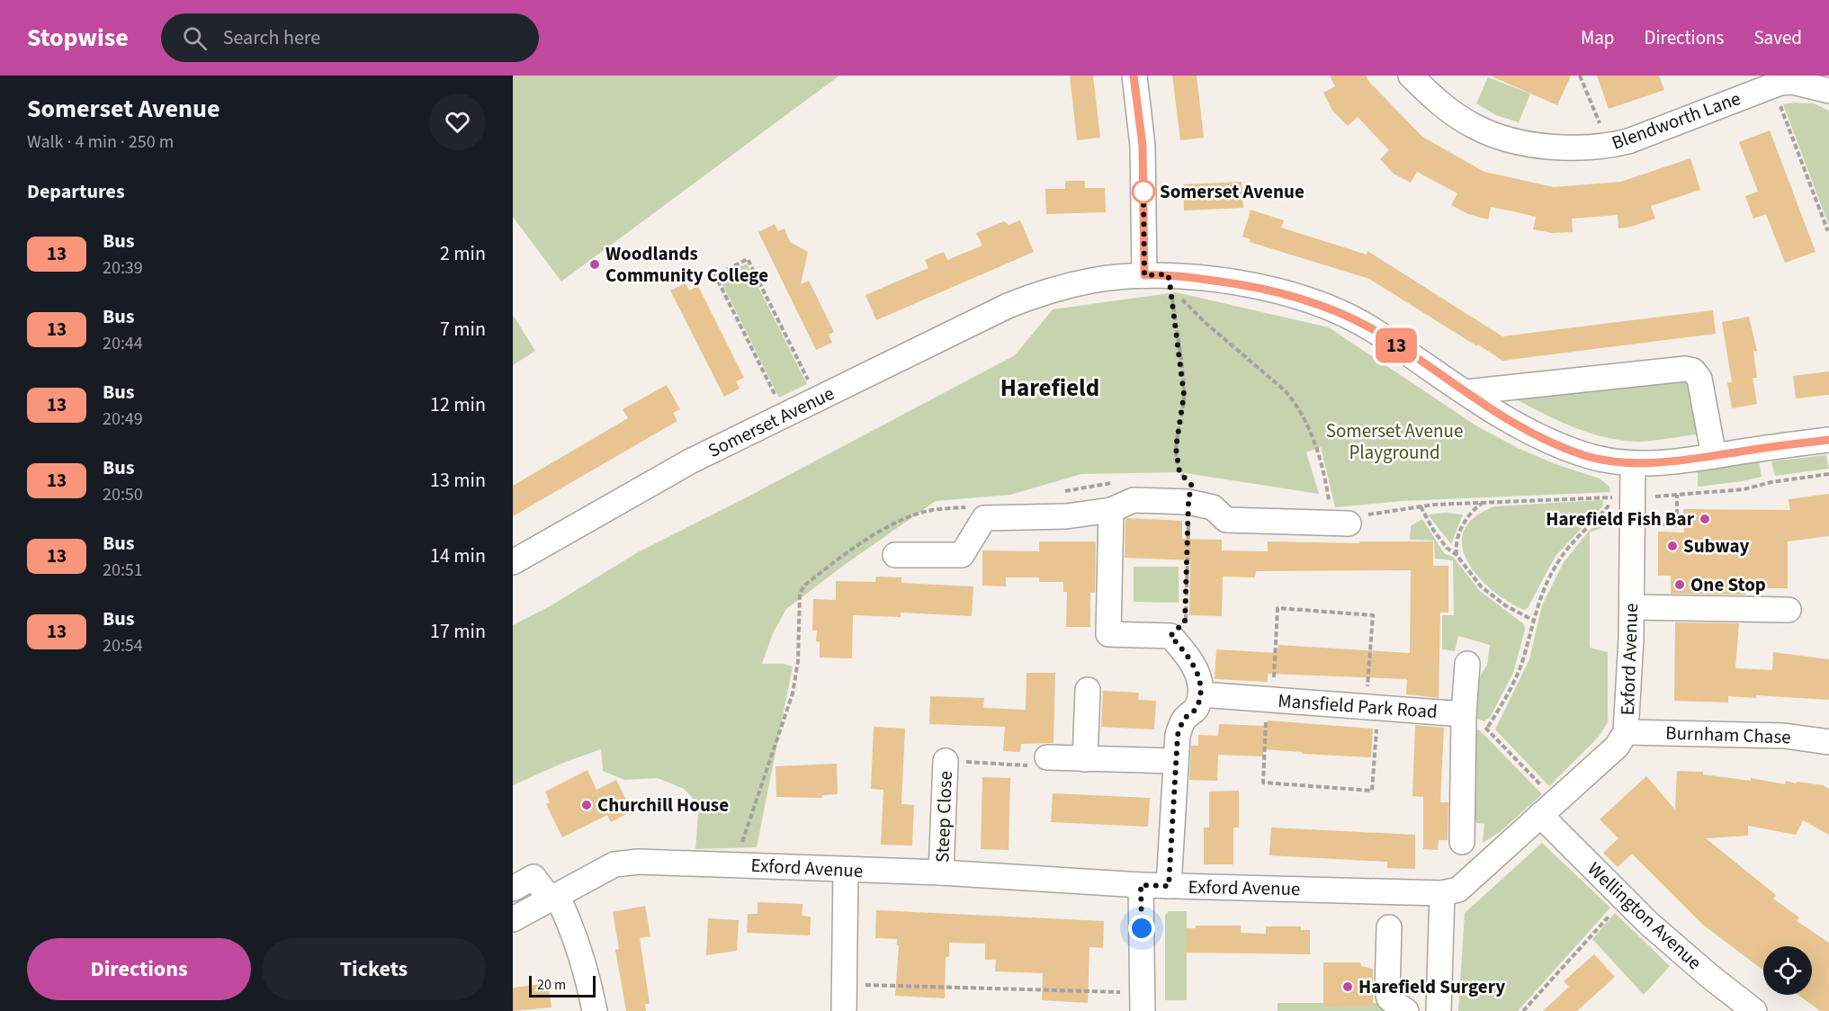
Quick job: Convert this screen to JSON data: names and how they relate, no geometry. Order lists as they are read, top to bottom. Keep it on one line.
{"streets":{"street":["Blendworth Lane","Somerset Avenue","Exford Avenue","Mansfield Park Road","Burnham Chase","Steep Close","Wellington Avenue"]},"crossings":[["Somerset Avenue","Exford Avenue"],["Exford Avenue","Burnham Chase"],["Exford Avenue","Steep Close"],["Exford Avenue","Wellington Avenue"]],"districts":["Harefield"],"parks":["Somerset Avenue Playground"],"places":["Somerset Avenue","Woodlands Community College","Harefield Fish Bar","Subway","One Stop","Churchill House","Harefield Surgery"],"lines":["bus line 13"],"scale_bar":"20 m","page":{"header":"Stopwise","search":"Search here","nav":["Map","Directions","Saved"],"heading":[["Somerset Avenue","Walk · 4 min · 250 m"],"Departures"],"on_map":"13","list":[{"mark":"13","name":"Bus","note":"20:39","value":"2 min"},{"mark":"13","name":"Bus","note":"20:44","value":"7 min"},{"mark":"13","name":"Bus","note":"20:49","value":"12 min"},{"mark":"13","name":"Bus","note":"20:50","value":"13 min"},{"mark":"13","name":"Bus","note":"20:51","value":"14 min"},{"mark":"13","name":"Bus","note":"20:54","value":"17 min"}],"buttons":["Directions","Tickets"],"scale":"20 m"}}
